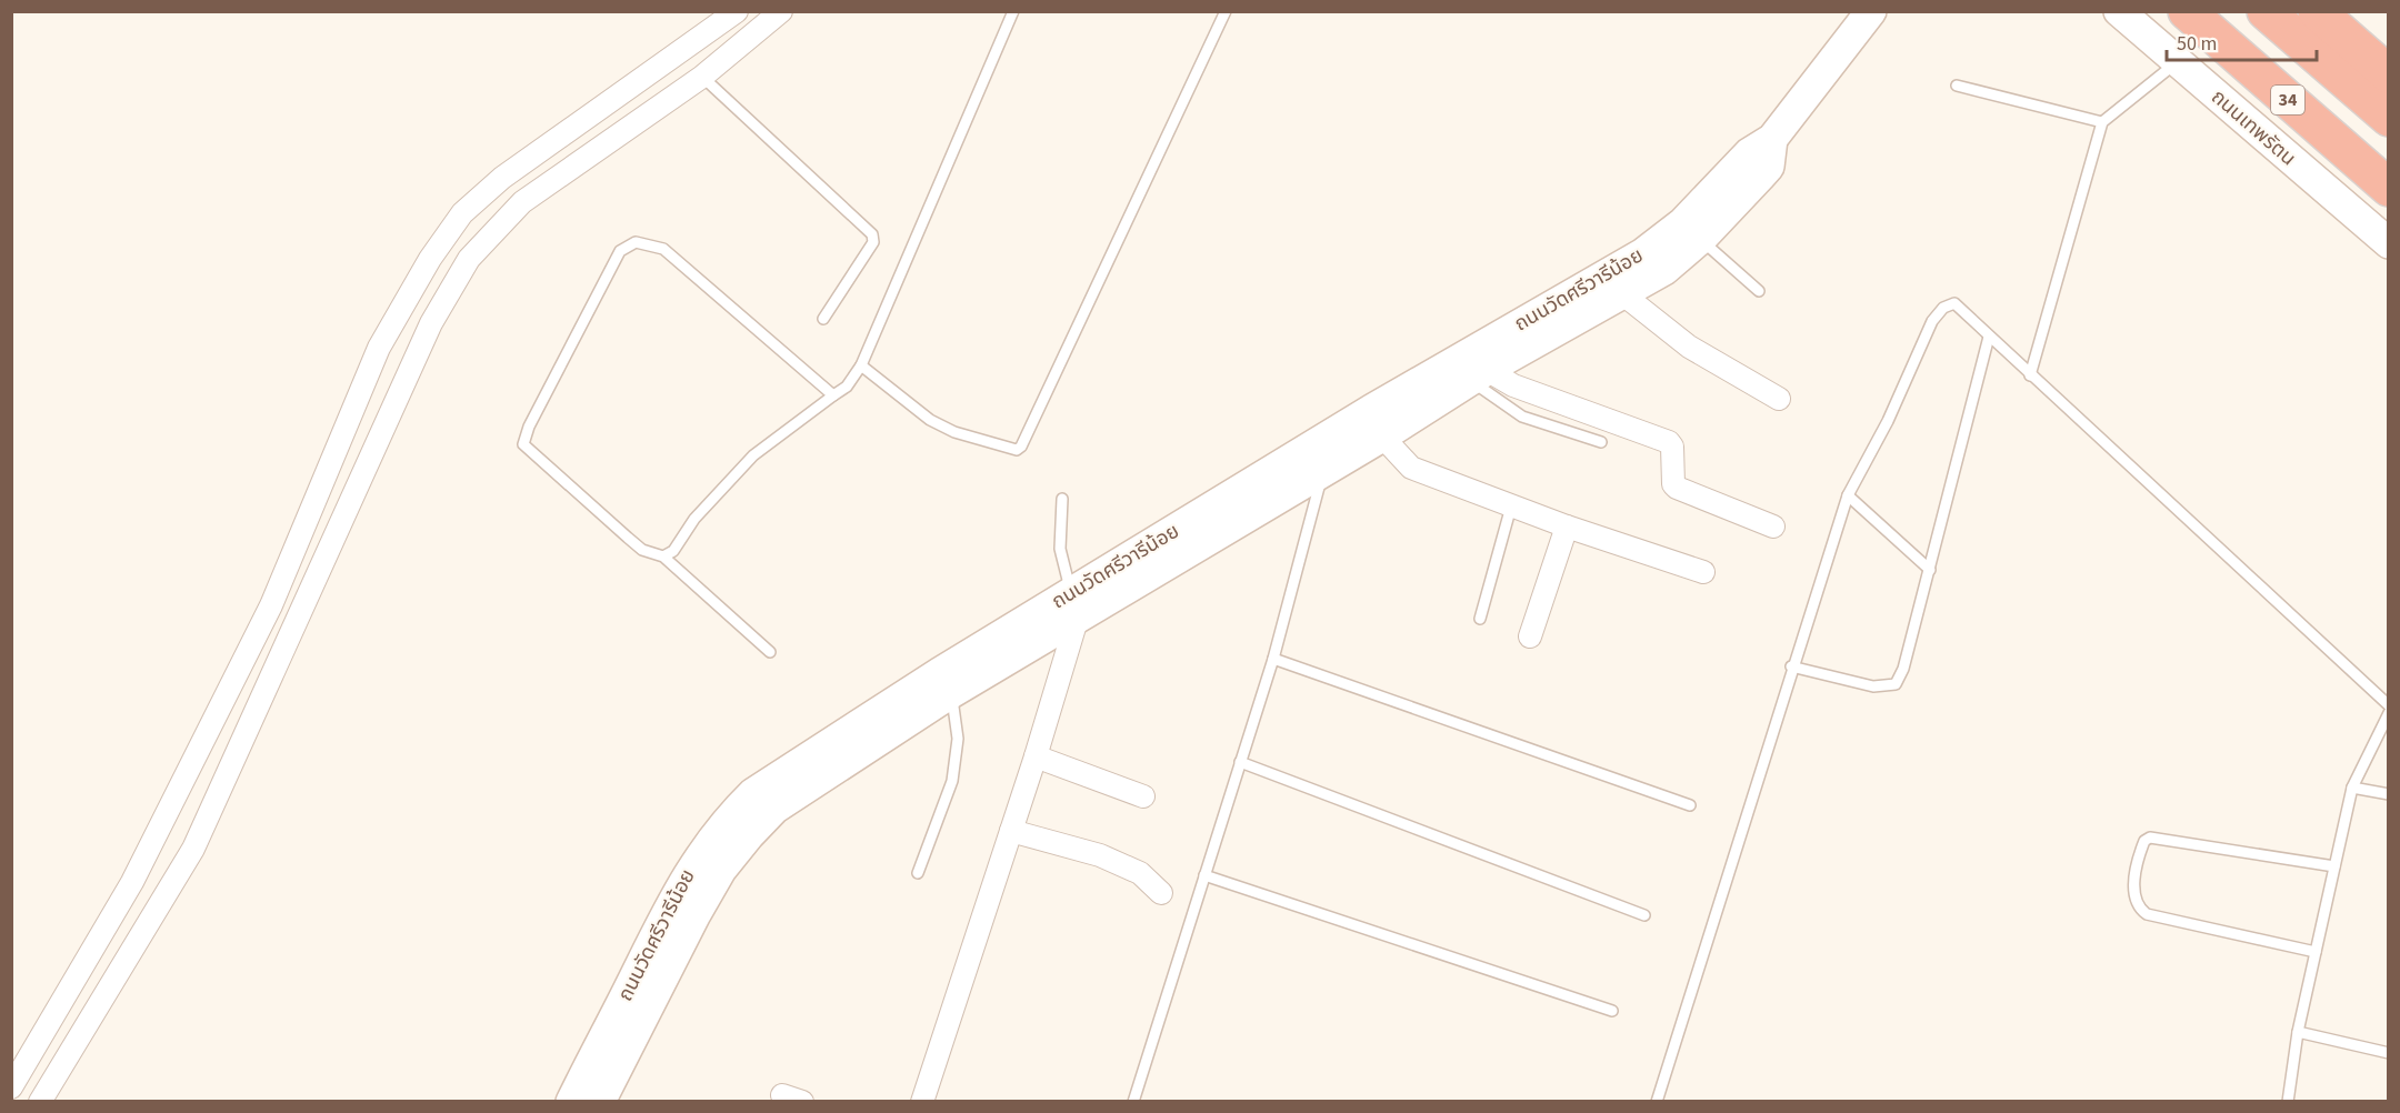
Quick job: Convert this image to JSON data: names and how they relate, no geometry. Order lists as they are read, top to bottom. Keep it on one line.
{"streets":{"highway":["34"],"main road":["ถนนเทพรัตน","ถนนวัดศรีวารีน้อย"]},"scale_bar":"50 m"}
